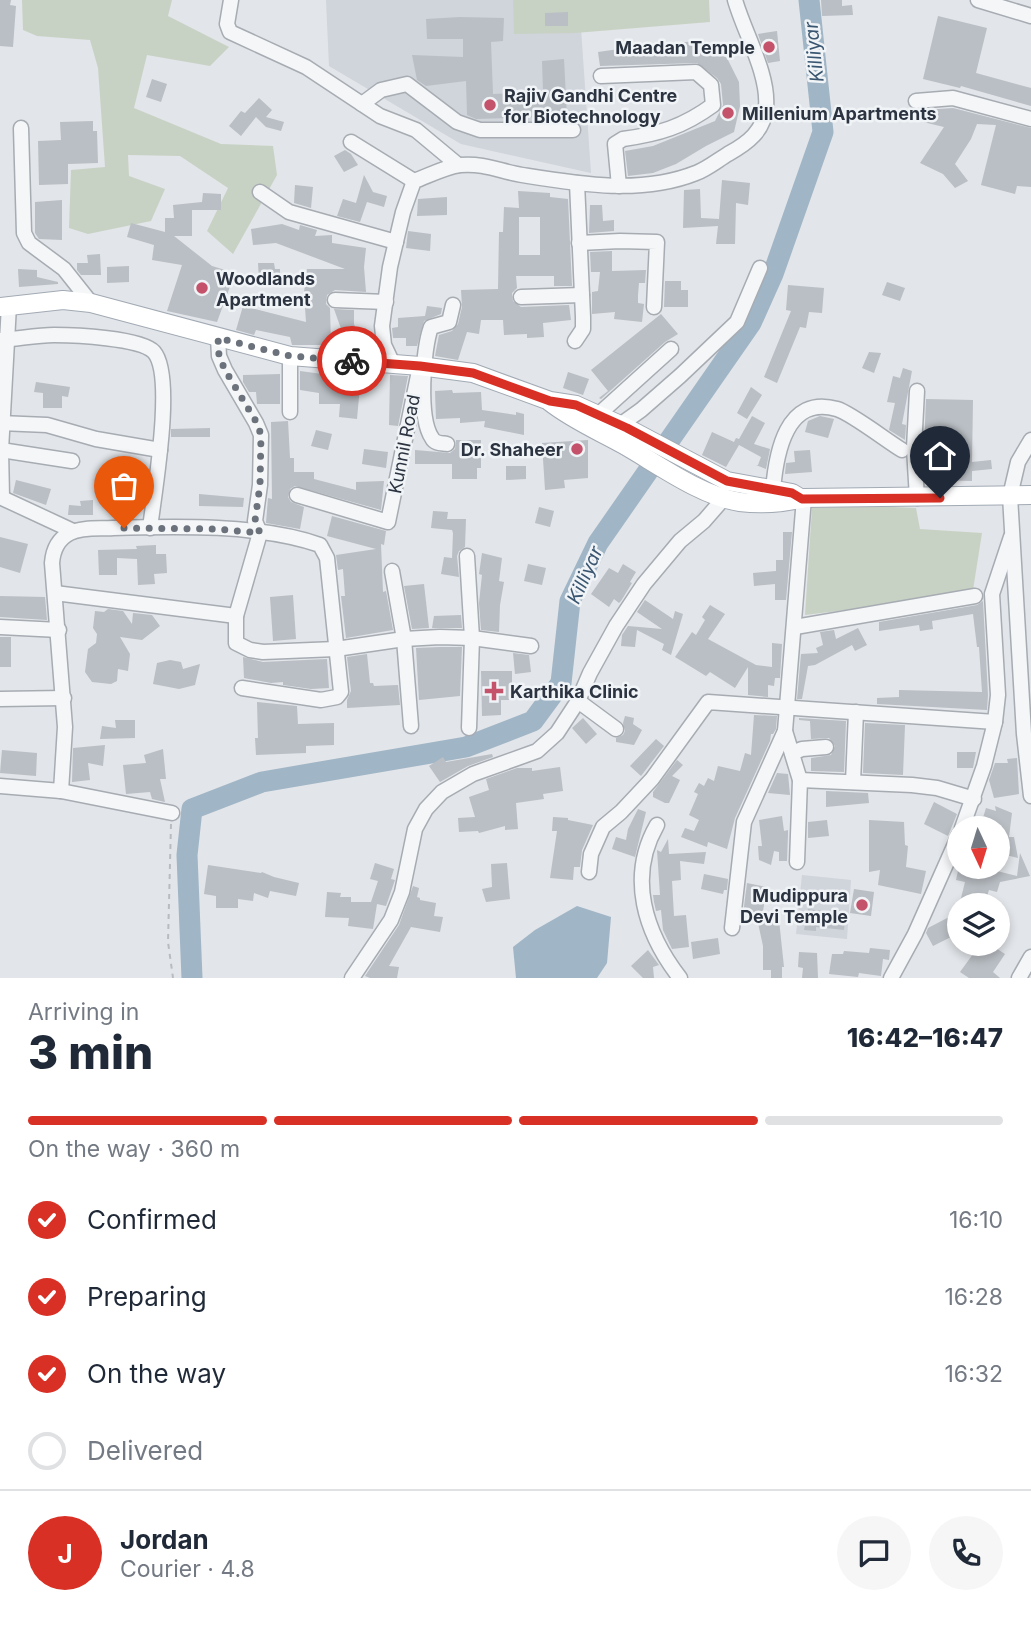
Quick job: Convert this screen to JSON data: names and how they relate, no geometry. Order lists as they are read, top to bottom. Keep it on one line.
{"streets":{"street":["Kunnil Road"]},"water":["Killiyar"],"places":{"other":["Maadan Temple","Rajiv Gandhi Centre for Biotechnology","Millenium Apartments","Woodlands Apartment","Dr. Shaheer","Mudippura Devi Temple"],"health":["Karthika Clinic"]},"north":"bottom","page":{"heading":["3 min","Arriving in","16:42–16:47"],"panel":["Jordan","Courier · 4.8"],"bar":"On the way · 360 m","list":[["Confirmed","16:10"],["Preparing","16:28"],["On the way","16:32"],"Delivered"],"round":"J"}}
